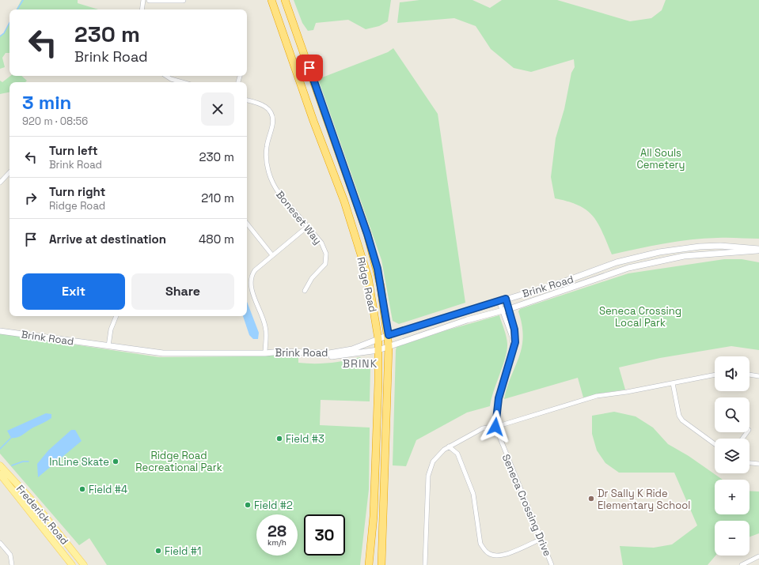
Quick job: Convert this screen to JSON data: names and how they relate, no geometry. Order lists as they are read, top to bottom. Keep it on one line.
{"streets":{"highway":["Ridge Road"],"main road":["Brink Road","Frederick Road"],"street":["Boneset Way","Seneca Crossing Drive"]},"crossings":[["Ridge Road","Brink Road"],["Brink Road","Seneca Crossing Drive"]],"districts":["BRINK"],"parks":["All Souls Cemetery","Seneca Crossing Local Park","Ridge Road Recreational Park"],"places":["Field #3","InLine Skate","Field #4","Dr Sally K Ride Elementary School","Field #2","Field #1"],"page":{"turn":["230 m","Brink Road"],"heading":["3 min","920 m · 08:56"],"list":[{"name":"Turn left","note":"Brink Road","value":"230 m"},{"name":"Turn right","note":"Ridge Road","value":"210 m"},{"name":"Arrive at destination","value":"480 m"}],"buttons":["Exit","Share"],"map_buttons":["+","−"],"speed":"28 km/h","limit":"30"}}
